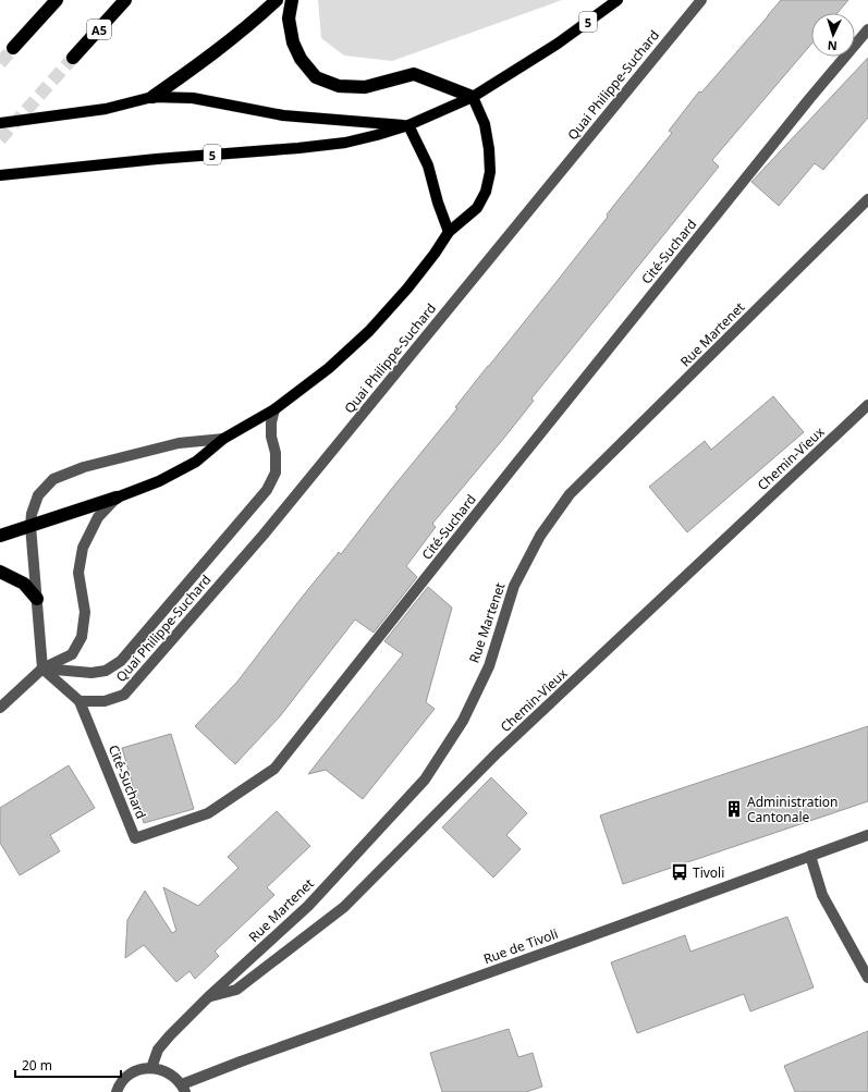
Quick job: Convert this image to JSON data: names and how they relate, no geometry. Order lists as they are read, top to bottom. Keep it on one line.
{"streets":{"highway":["A5"],"main road":["5"],"street":["Quai Philippe-Suchard","Cité-Suchard","Rue Martenet","Chemin-Vieux","Rue de Tivoli"]},"crossings":[["Quai Philippe-Suchard","Cité-Suchard"],["Rue Martenet","Chemin-Vieux"]],"places":{"building":["Administration Cantonale"],"bus stop":["Tivoli"]},"scale_bar":"20 m","north":"bottom"}
